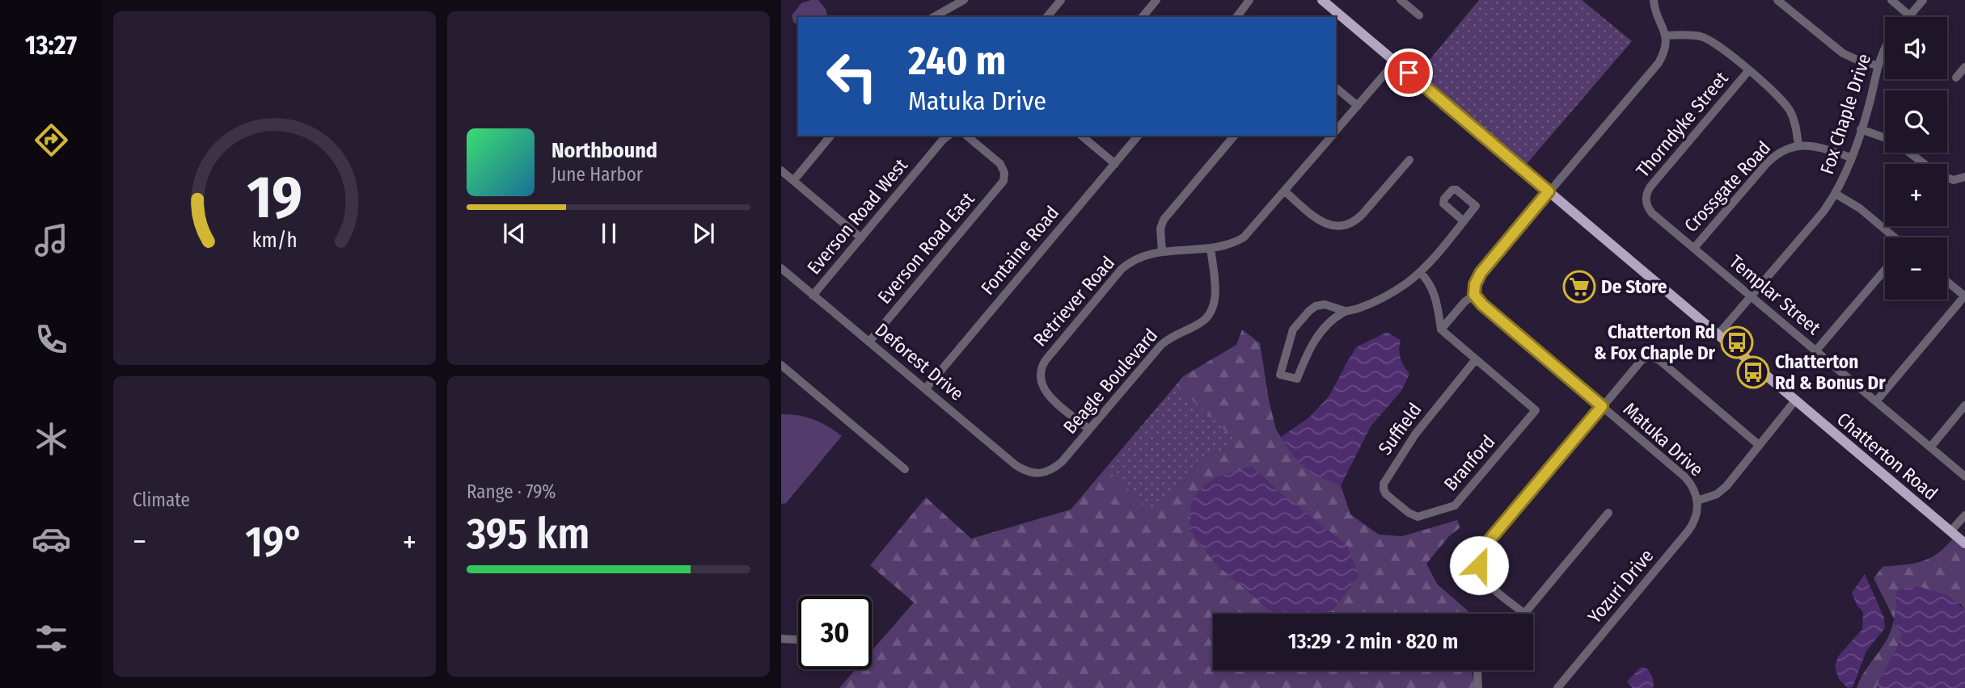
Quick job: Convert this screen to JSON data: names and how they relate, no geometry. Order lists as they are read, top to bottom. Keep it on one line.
{"streets":{"main road":["Chatterton Road"],"street":["Fox Chaple Drive","Thorndyke Street","Crossgate Road","Everson Road West","Everson Road East","Fontaine Road","Templar Street","Retriever Road","Deforest Drive","Beagle Boulevard","Suffield","Matuka Drive","Branford","Yozuri Drive"]},"crossings":[["Fox Chaple Drive","Crossgate Road"],["Fox Chaple Drive","Templar Street"],["Fox Chaple Drive","Chatterton Road"],["Thorndyke Street","Templar Street"],["Crossgate Road","Templar Street"],["Everson Road West","Deforest Drive"],["Everson Road East","Deforest Drive"],["Fontaine Road","Deforest Drive"],["Retriever Road","Beagle Boulevard"],["Retriever Road","Chatterton Road"],["Deforest Drive","Beagle Boulevard"],["Suffield","Branford"],["Matuka Drive","Yozuri Drive"]],"places":{"supermarket":["De Store"],"bus stop":["Chatterton Rd & Fox Chaple Dr","Chatterton Rd & Bonus Dr"]},"page":{"tabs":"13:27","map_buttons":["+","−"],"turn":["240 m","Matuka Drive"],"song":["Northbound","June Harbor"],"tile":["Climate",["Range · 79%","395 km"]],"heat":["−","19°","+"],"limit":"30","trip":"13:29 · 2 min · 820 m","gauge":["19","km/h"]}}
